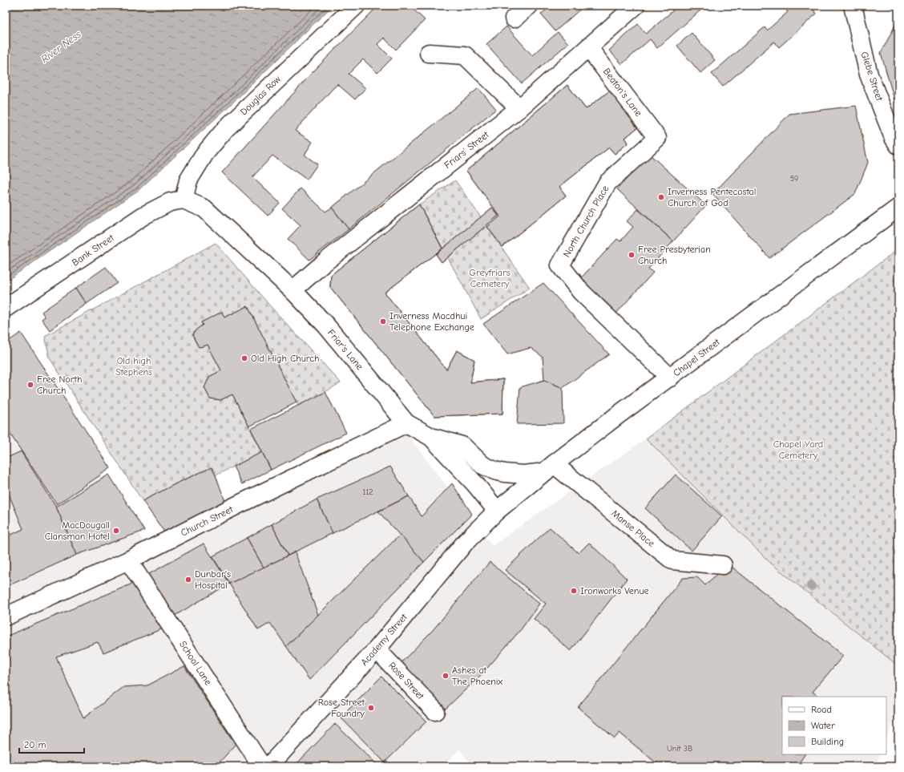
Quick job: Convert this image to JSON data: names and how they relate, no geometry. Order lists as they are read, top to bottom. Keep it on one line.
{"streets":{"street":["Glebe Street","Beaton's Lane","Douglas Row","Friars' Street","North Church Place","Bank Street","Friar's Lane","Chapel Street","Church Street","Manse Place","Academy Street","School Lane","Rose Street"]},"crossings":[["Beaton's Lane","Friars' Street"],["Beaton's Lane","North Church Place"],["Douglas Row","Bank Street"],["Douglas Row","Friar's Lane"],["Friars' Street","Friar's Lane"],["North Church Place","Chapel Street"],["Bank Street","Friar's Lane"],["Friar's Lane","Chapel Street"],["Friar's Lane","Church Street"],["Friar's Lane","Academy Street"],["Chapel Street","Manse Place"],["Chapel Street","Academy Street"],["Church Street","School Lane"],["Academy Street","Rose Street"]],"water":["River Ness"],"parks":["Greyfriars Cemetery","Old high Stephens","Chapel Yard Cemetery"],"places":["Inverness Pentecostal Church of God","Free Presbyterian Church","Inverness Macdhui Telephone Exchange","Old High Church","Free North Church","MacDougall Clansman Hotel","Dunbar's Hospital","Ironworks Venue","Ashes at The Phoenix","Rose Street Foundry"],"house_numbers":["59","112","Unit 3B"],"legend":["Road","Water","Building"],"scale_bar":"20 m"}
